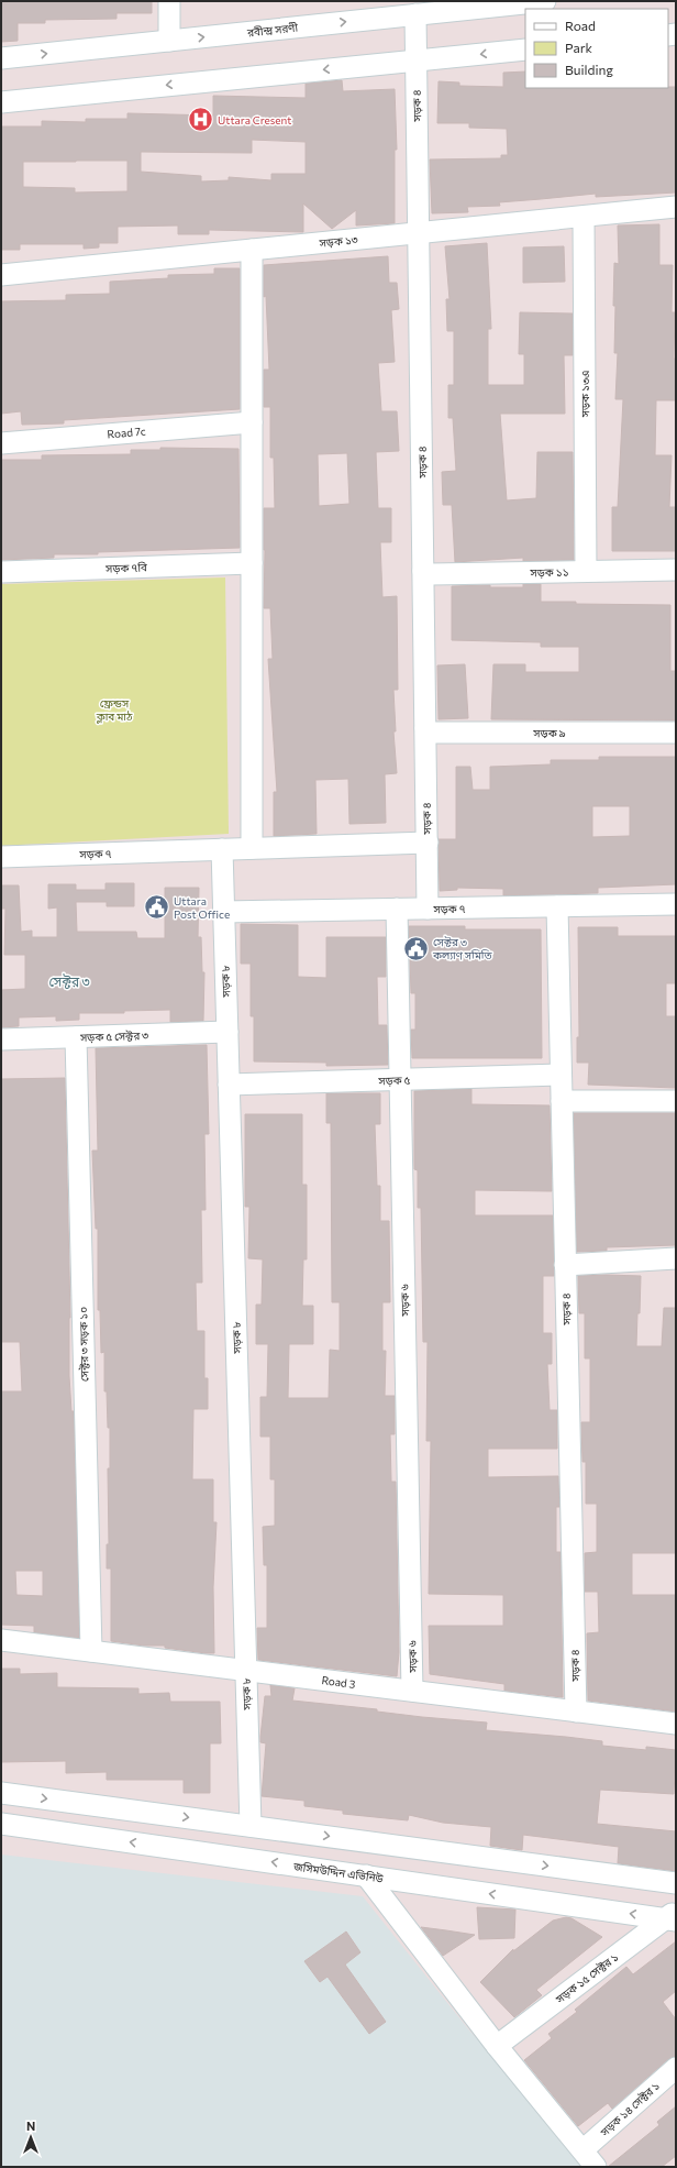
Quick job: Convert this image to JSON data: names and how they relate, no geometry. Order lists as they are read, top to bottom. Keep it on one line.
{"streets":{"street":["রবীন্দ্র সরণী","সড়ক ৪","সড়ক ১৩","সড়ক ১৩এ","Road 7c","সড়ক ৭বি","সড়ক ১১","সড়ক ৯","সড়ক ৭","সড়ক ৮","সড়ক ৫ সেক্টর ৩","সড়ক ৫","সড়ক ৬","সেক্টর ৩ সড়ক ১০","Road 3","জসিমউদ্দিন এভিনিউ","সড়ক ১৫ সেক্টর ১","সড়ক ১৪ সেক্টর ১"]},"crossings":[["রবীন্দ্র সরণী","সড়ক ৪"],["সড়ক ৪","সড়ক ১৩"],["সড়ক ৪","সড়ক ১১"],["সড়ক ৪","সড়ক ৯"],["সড়ক ৪","সড়ক ৭"],["সড়ক ৪","সড়ক ৫"],["সড়ক ৪","Road 3"],["সড়ক ১৩","সড়ক ১৩এ"],["সড়ক ১৩এ","সড়ক ১১"],["সড়ক ৭","সড়ক ৮"],["সড়ক ৭","সড়ক ৬"],["সড়ক ৮","সড়ক ৫ সেক্টর ৩"],["সড়ক ৮","সড়ক ৫"],["সড়ক ৮","Road 3"],["সড়ক ৫ সেক্টর ৩","সেক্টর ৩ সড়ক ১০"],["সড়ক ৫","সড়ক ৬"],["সড়ক ৬","Road 3"],["সেক্টর ৩ সড়ক ১০","Road 3"],["জসিমউদ্দিন এভিনিউ","সড়ক ১৫ সেক্টর ১"]],"districts":["সেক্টর ৩"],"parks":["ফ্রেন্ডস ক্লাব মাঠ"],"places":{"hospital":["Uttara Cresent"],"public building":["Uttara Post Office","সেক্টর ৩ কল্যাণ সমিতি"]},"legend":["Road","Park","Building"],"north":"top"}
